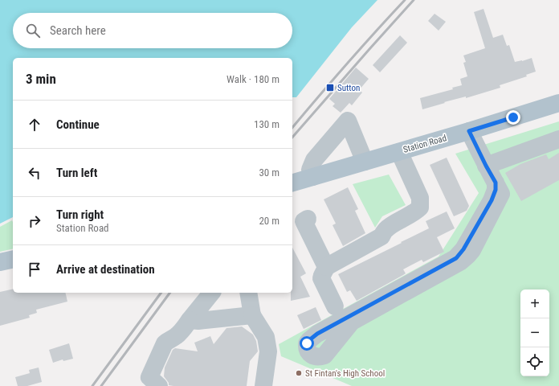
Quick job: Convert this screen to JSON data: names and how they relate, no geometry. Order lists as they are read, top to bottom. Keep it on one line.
{"streets":{"main road":["Station Road"]},"places":{"transit":["Sutton"],"other":["St Fintan's High School"]},"page":{"search":"Search here","heading":["3 min","Walk · 180 m"],"list":[["Continue","130 m"],["Turn left","30 m"],["Turn right","Station Road","20 m"],"Arrive at destination"],"map_buttons":["+","−"]}}
